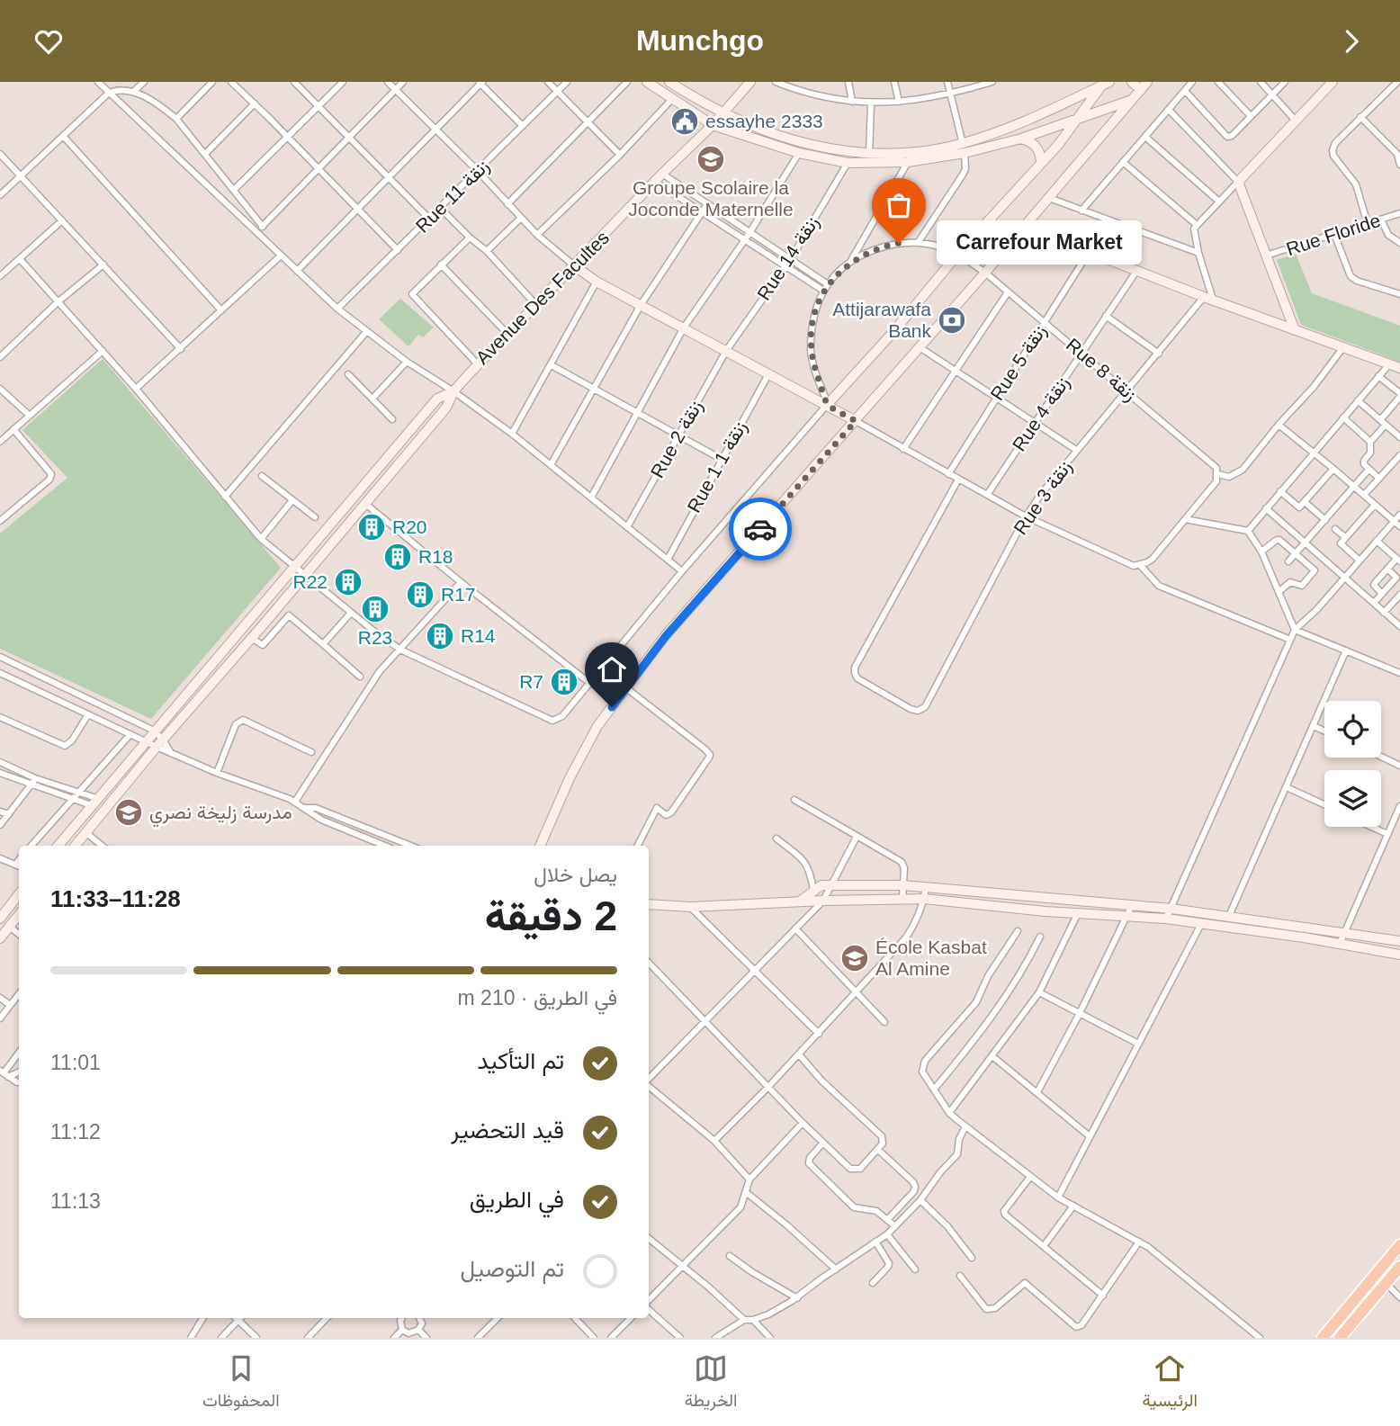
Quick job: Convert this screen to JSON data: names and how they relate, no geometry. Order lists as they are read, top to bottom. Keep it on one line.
{"streets":{"street":["Rue 11 زنقة","Rue Floride","Rue 14 زنقة","Avenue Des Facultes","Rue 5 زنقة","Rue 8 زنقة","Rue 4 زنقة","Rue 2 زنقة","Rue 1 زنقة 1","Rue 3 زنقة"]},"crossings":[["Rue 14 زنقة","Rue 2 زنقة"],["Rue 5 زنقة","Rue 8 زنقة"],["Rue 8 زنقة","Rue 4 زنقة"],["Rue 8 زنقة","Rue 3 زنقة"]],"places":{"public building":["essayhe 2333"],"school or university":["Groupe Scolaire la Joconde Maternelle","مدرسة زليخة نصري","École Kasbat Al Amine"],"other":["Carrefour Market"],"bank":["Attijarawafa Bank"],"building":["R20","R18","R22","R17","R23","R14","R7"]},"page":{"header":"Munchgo","bubble":"Carrefour Market","heading":["2 دقيقة","يصل خلال","11:28–11:33"],"bar":"في الطريق · 210 m","list":[["تم التأكيد","11:01"],["قيد التحضير","11:12"],["في الطريق","11:13"],"تم التوصيل"],"tabs":["الرئيسية","الخريطة","المحفوظات"]}}
